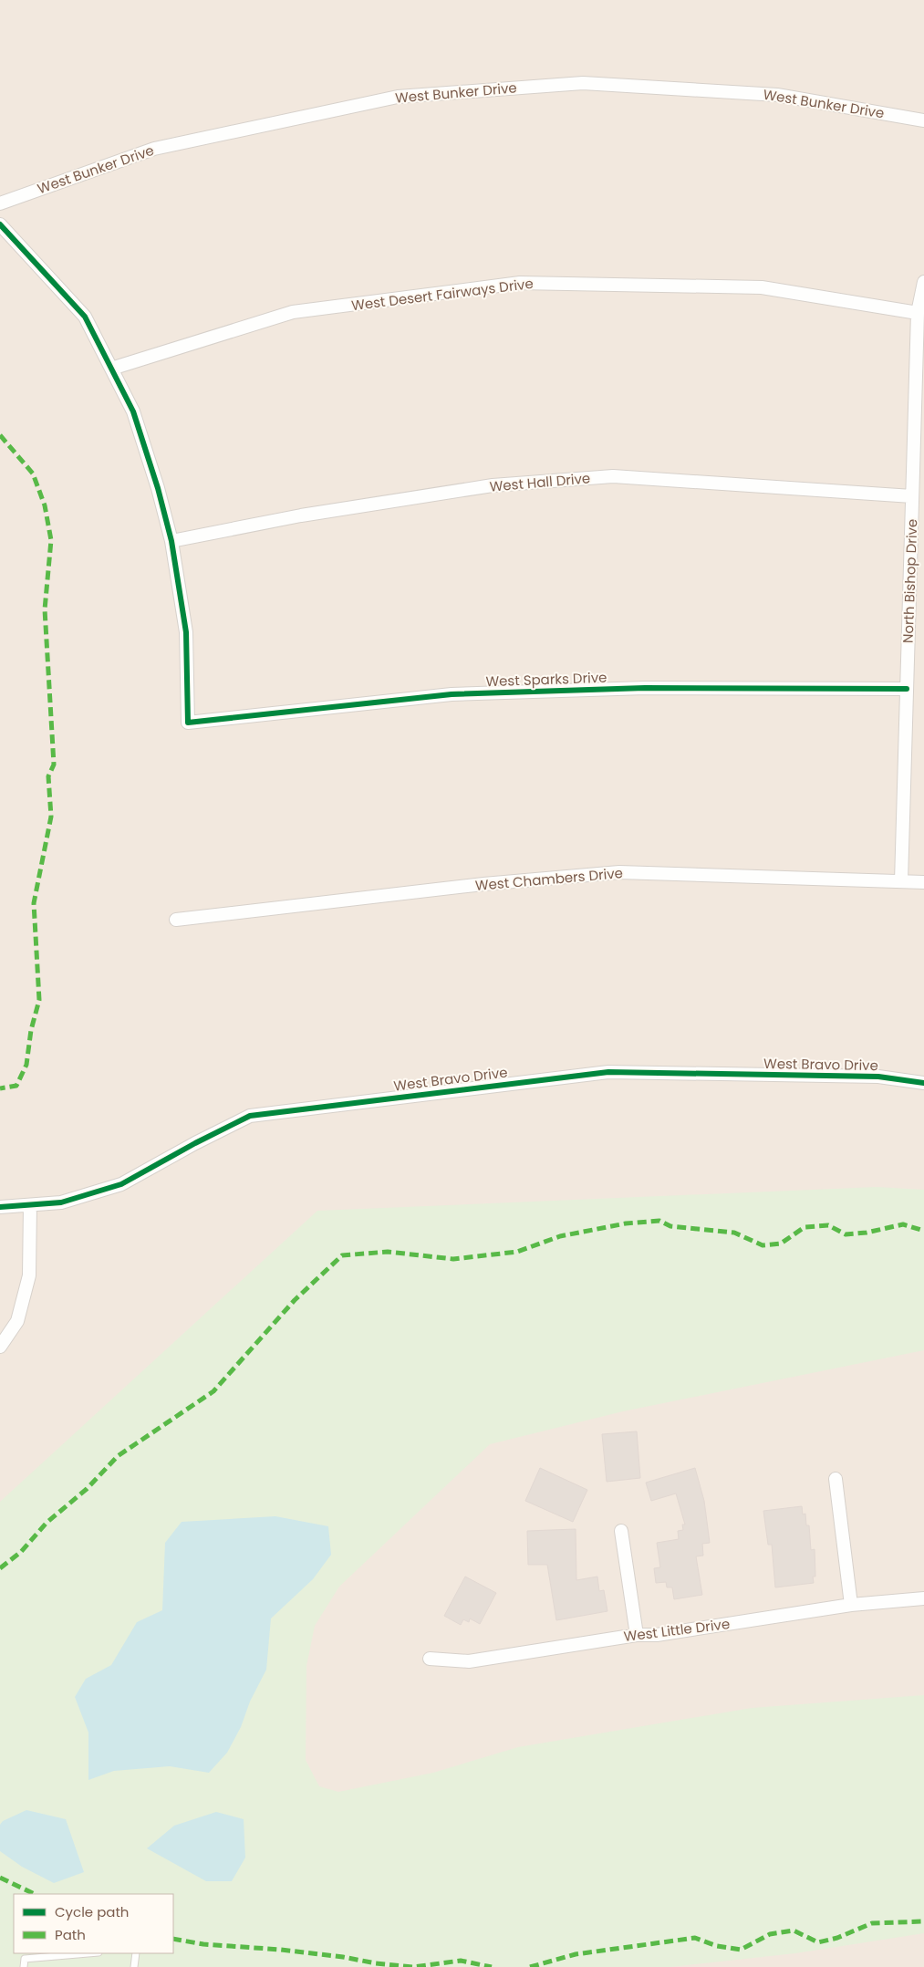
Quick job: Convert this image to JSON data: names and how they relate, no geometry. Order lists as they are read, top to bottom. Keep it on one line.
{"streets":{"street":["West Bunker Drive","West Desert Fairways Drive","West Hall Drive","North Bishop Drive","West Sparks Drive","West Chambers Drive","West Bravo Drive","West Little Drive"]},"crossings":[["West Desert Fairways Drive","North Bishop Drive"],["West Hall Drive","North Bishop Drive"],["West Hall Drive","West Sparks Drive"],["North Bishop Drive","West Sparks Drive"],["North Bishop Drive","West Chambers Drive"]],"legend":["Cycle path","Path"]}
